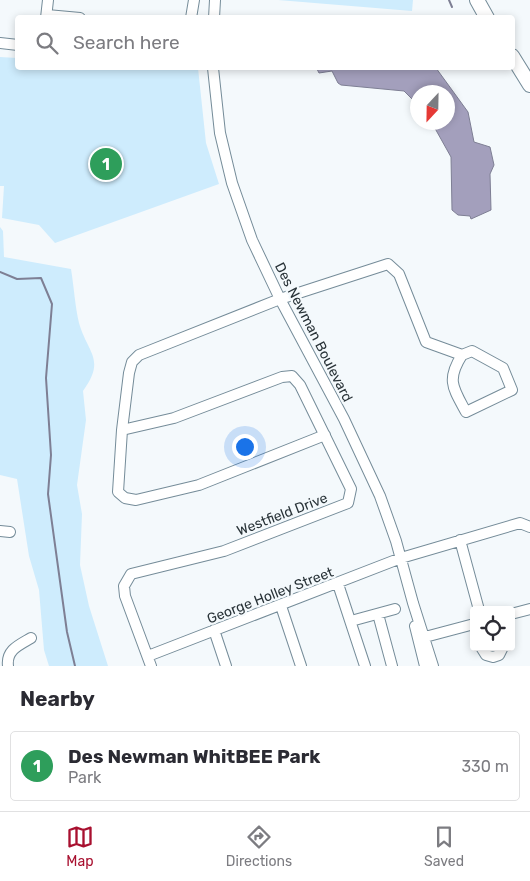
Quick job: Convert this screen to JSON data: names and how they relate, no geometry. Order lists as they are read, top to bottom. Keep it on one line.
{"streets":{"street":["Des Newman Boulevard","Westfield Drive","George Holley Street"]},"crossings":[["Des Newman Boulevard","George Holley Street"],["Westfield Drive","George Holley Street"]],"north":"bottom","page":{"search":"Search here","pins":"1","heading":"Nearby","list":[{"mark":"1","name":"Des Newman WhitBEE Park","note":"Park","value":"330 m"}],"nav":["Map","Directions","Saved"]}}
